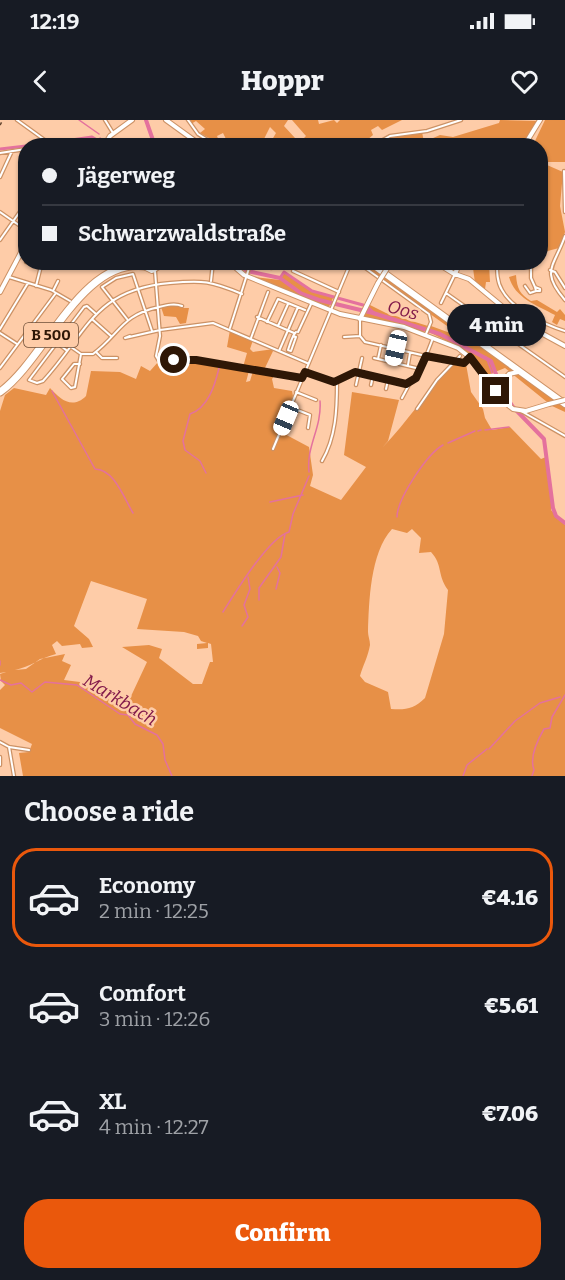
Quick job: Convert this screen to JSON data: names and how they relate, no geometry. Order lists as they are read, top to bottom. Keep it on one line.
{"streets":{"highway":["B 500"]},"water":["Oos","Markbach"],"page":{"status":"12:19","header":"Hoppr","banner":["Jägerweg","Schwarzwaldstraße"],"bubble":"4 min","heading":"Choose a ride","list":[{"name":"Economy","note":"2 min · 12:25","value":"€4.16"},{"name":"Comfort","note":"3 min · 12:26","value":"€5.61"},{"name":"XL","note":"4 min · 12:27","value":"€7.06"}],"buttons":"Confirm"}}
